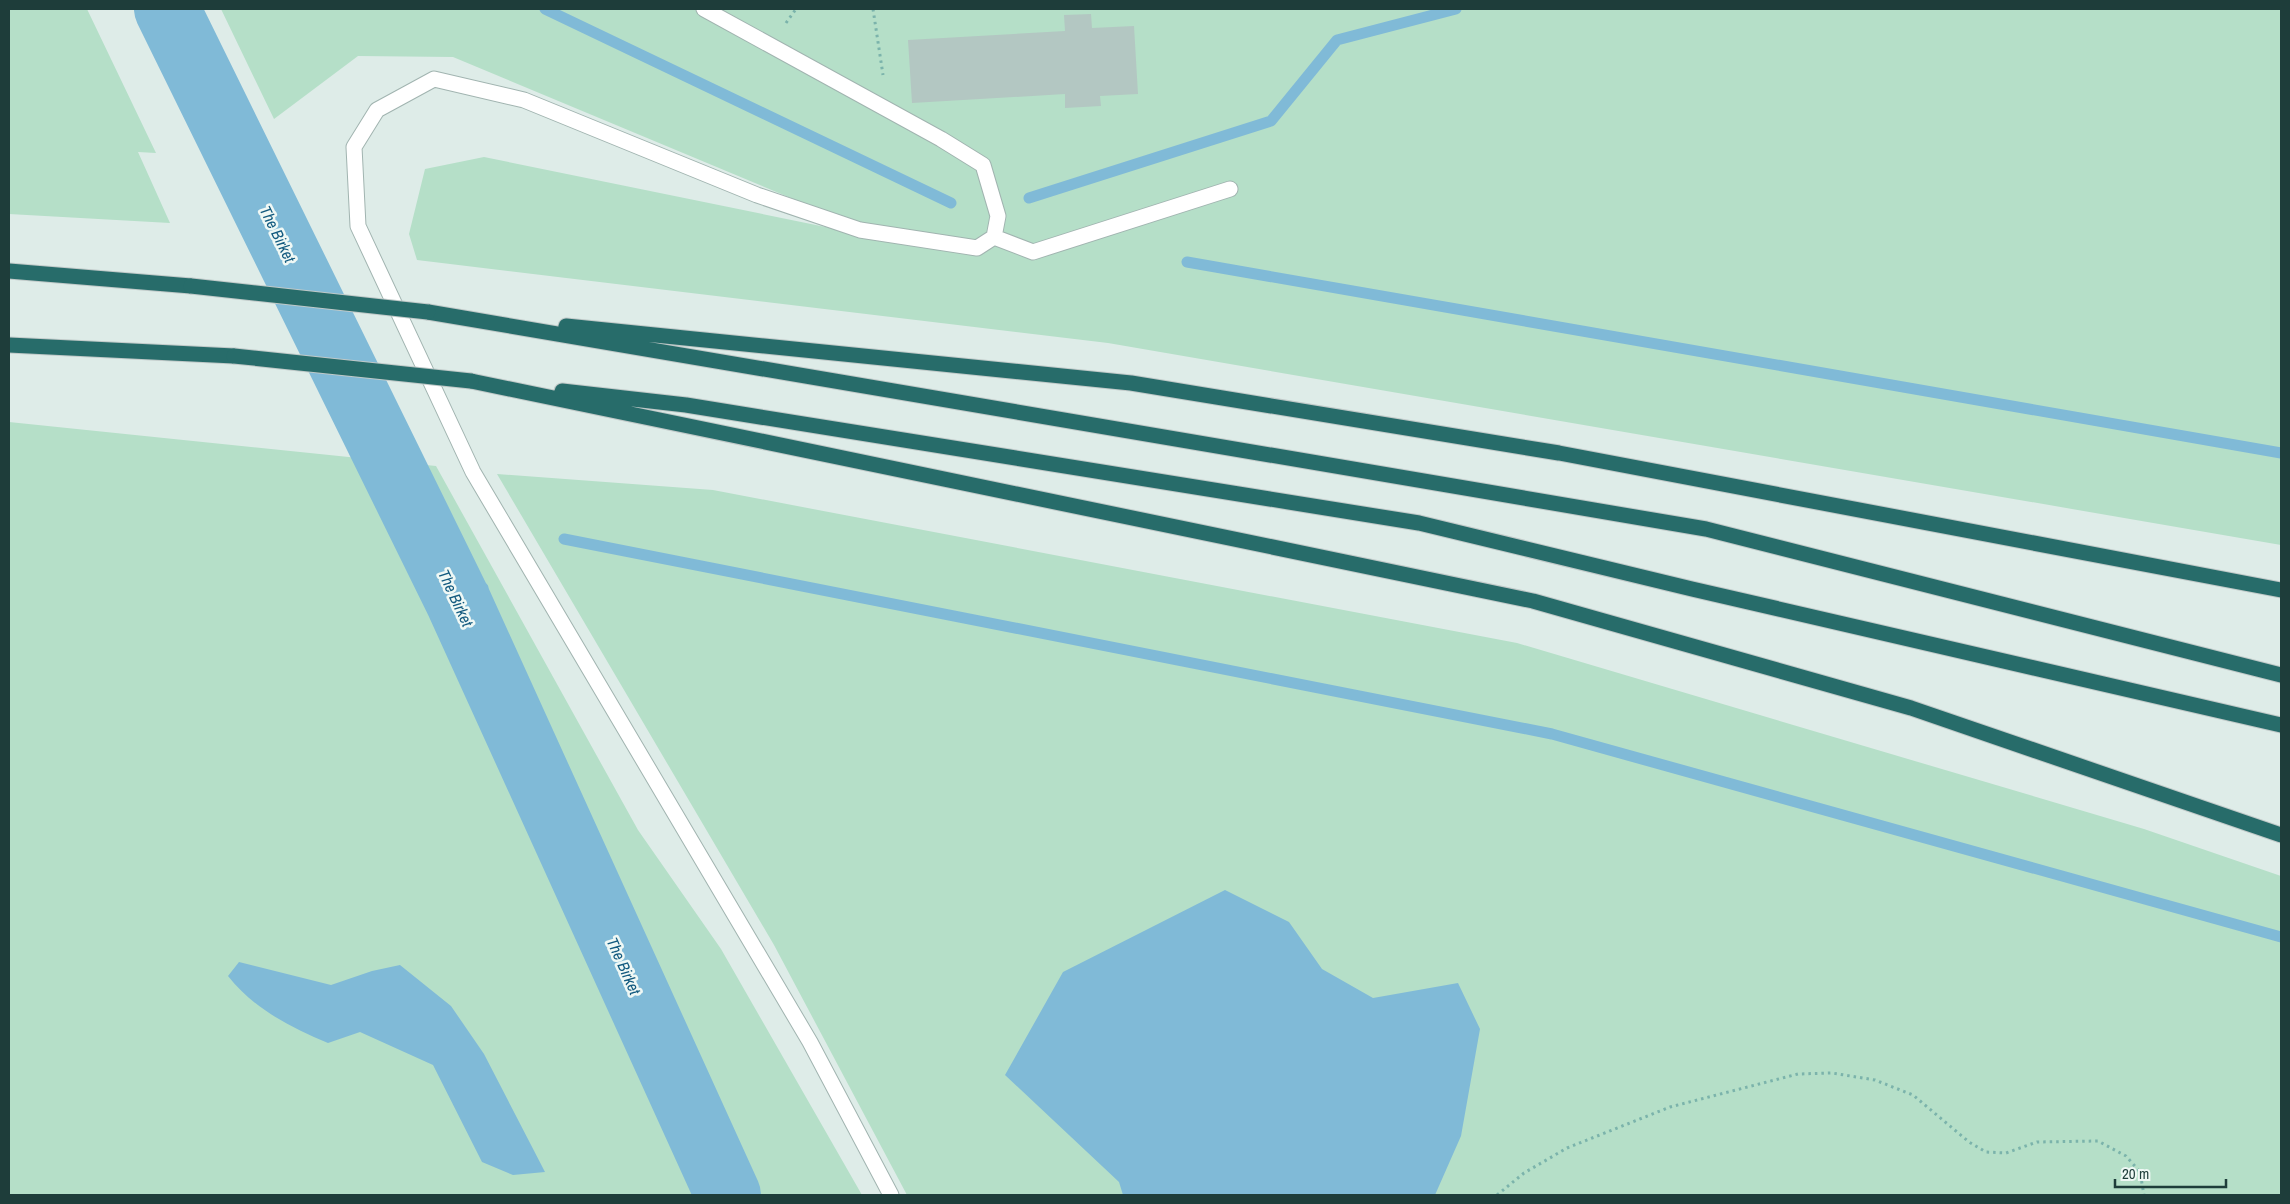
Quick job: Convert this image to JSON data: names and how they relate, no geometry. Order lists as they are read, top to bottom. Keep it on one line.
{"water":["The Birket"],"scale_bar":"20 m"}
